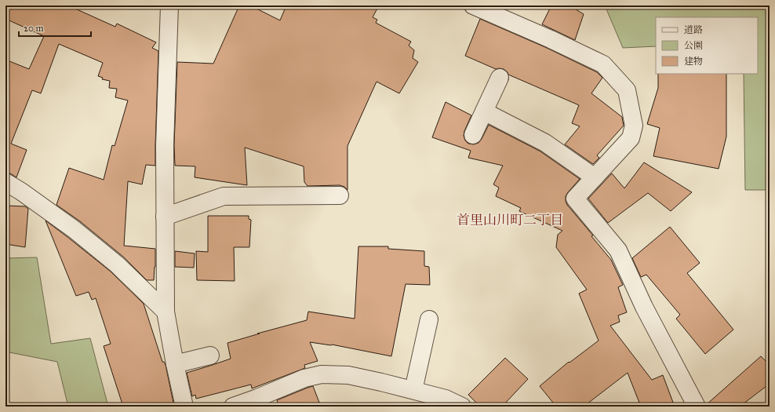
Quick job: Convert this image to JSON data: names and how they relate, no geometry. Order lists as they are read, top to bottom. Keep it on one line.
{"districts":["首里山川町二丁目"],"legend":["道路","公園","建物"],"scale_bar":"20 m"}
